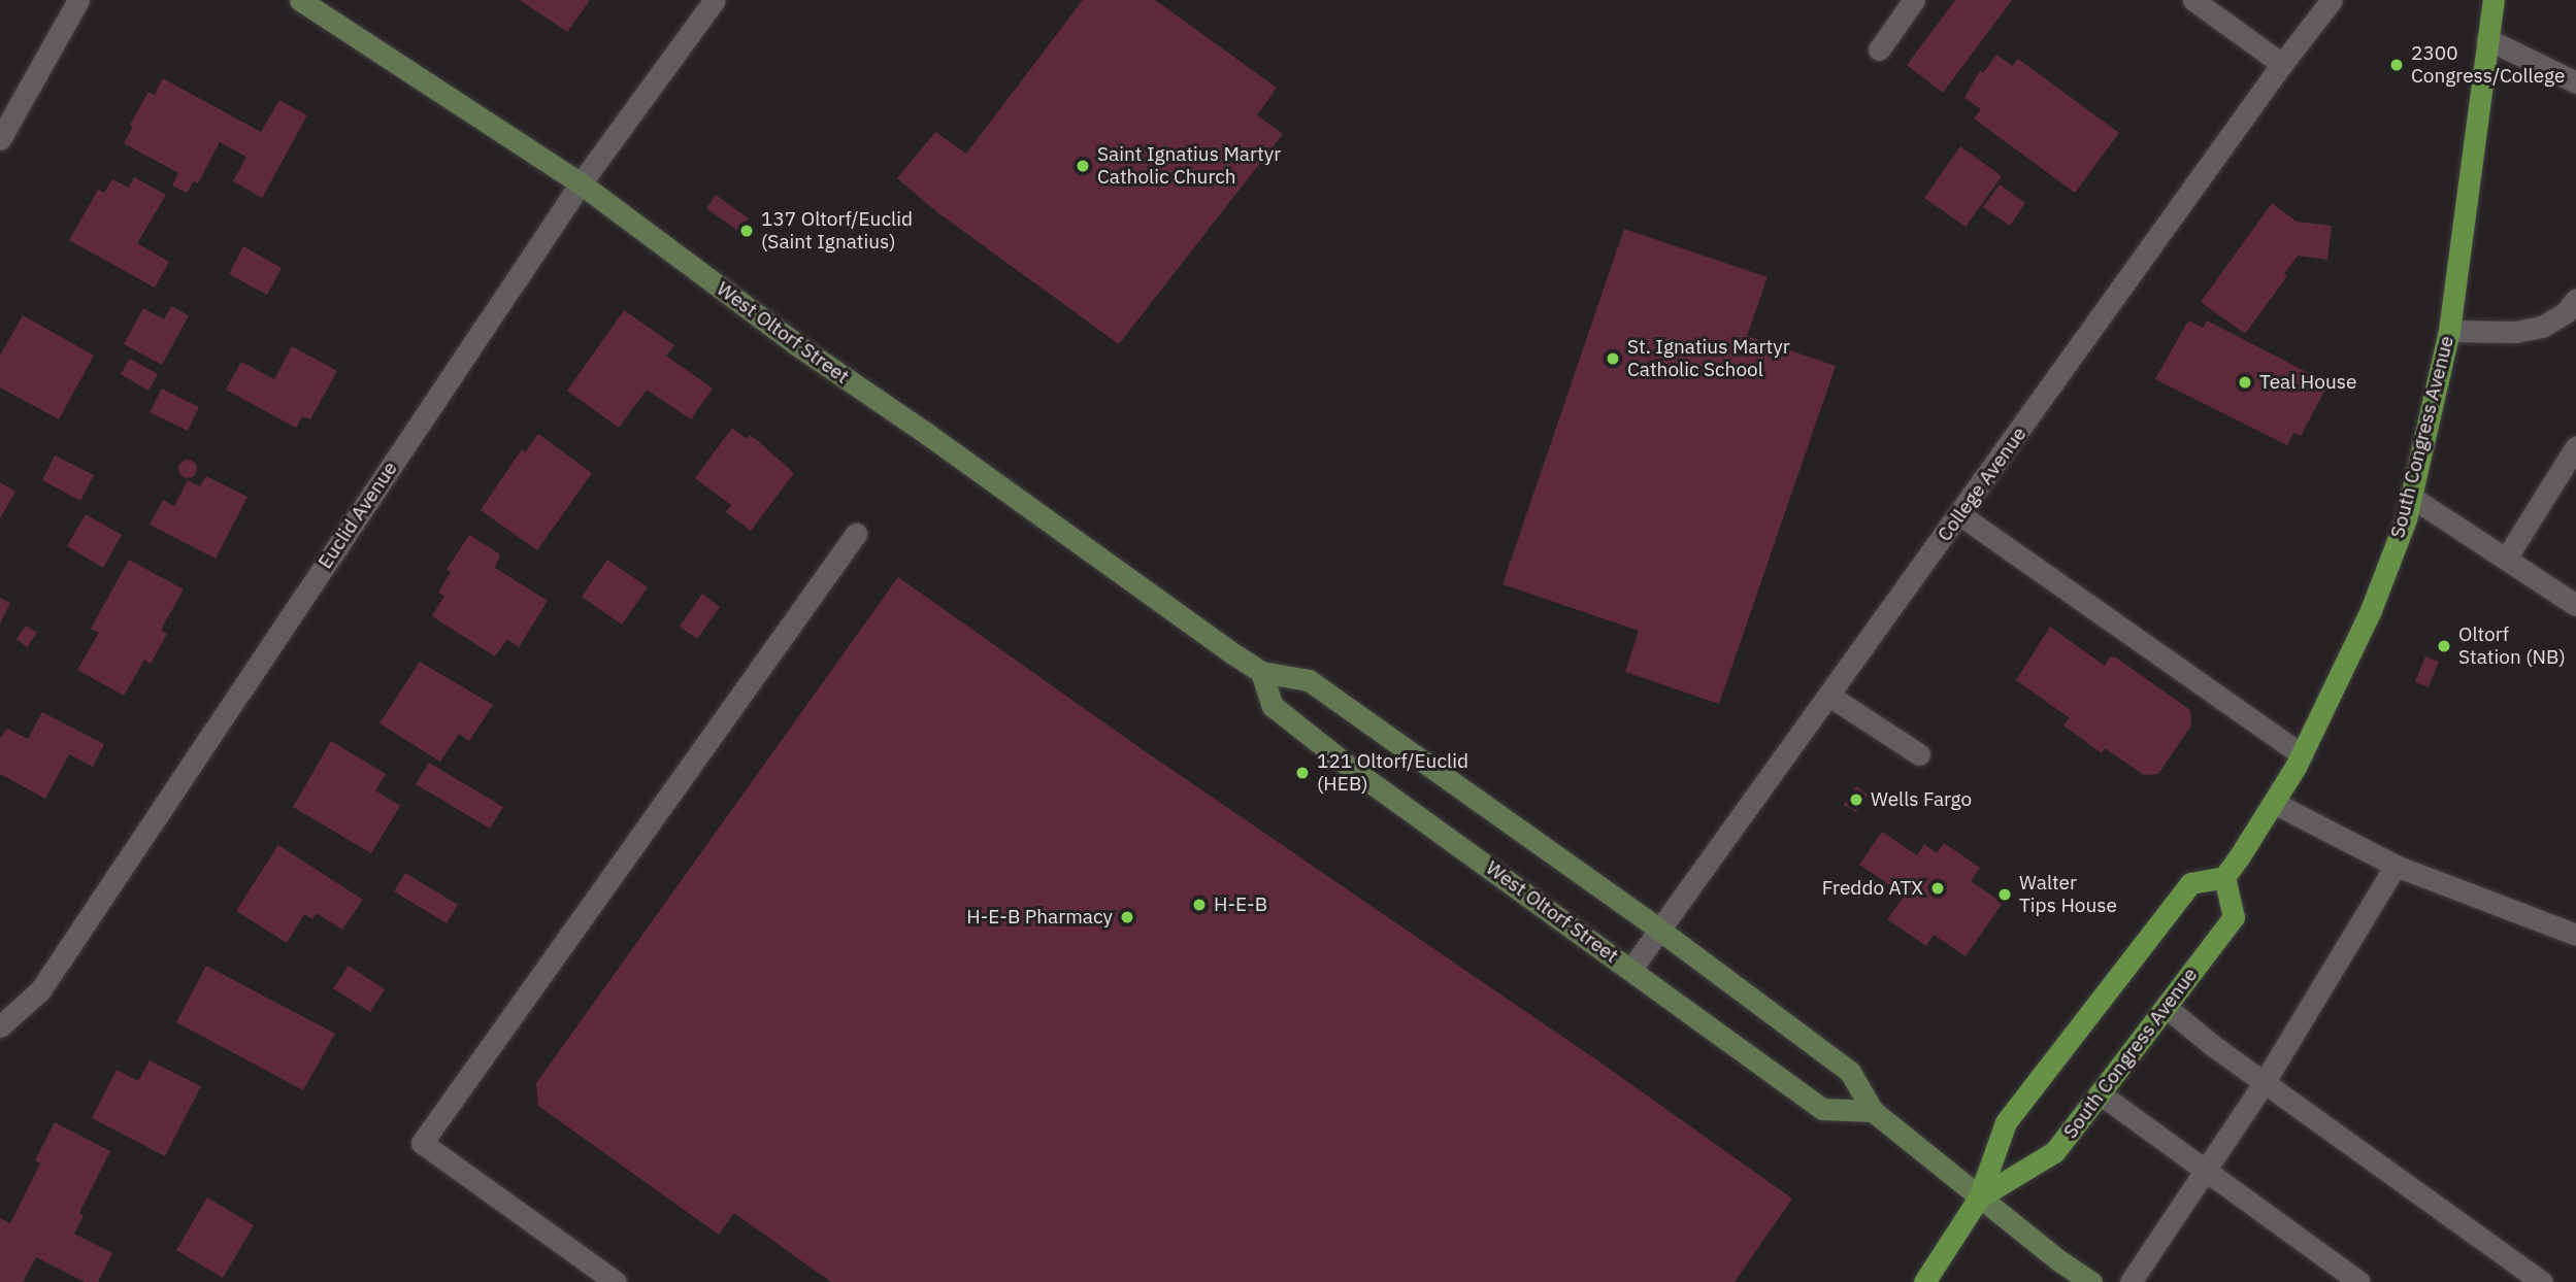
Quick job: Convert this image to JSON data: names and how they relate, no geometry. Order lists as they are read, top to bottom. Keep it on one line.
{"streets":{"main road":["West Oltorf Street","South Congress Avenue"],"street":["College Avenue","Euclid Avenue"]},"crossings":[["West Oltorf Street","South Congress Avenue"],["West Oltorf Street","College Avenue"],["West Oltorf Street","Euclid Avenue"]],"places":["2300 Congress/College","Saint Ignatius Martyr Catholic Church","137 Oltorf/Euclid (Saint Ignatius)","St. Ignatius Martyr Catholic School","Teal House","Oltorf Station (NB)","121 Oltorf/Euclid (HEB)","Wells Fargo","Freddo ATX","Walter Tips House","H-E-B","H-E-B Pharmacy"]}
